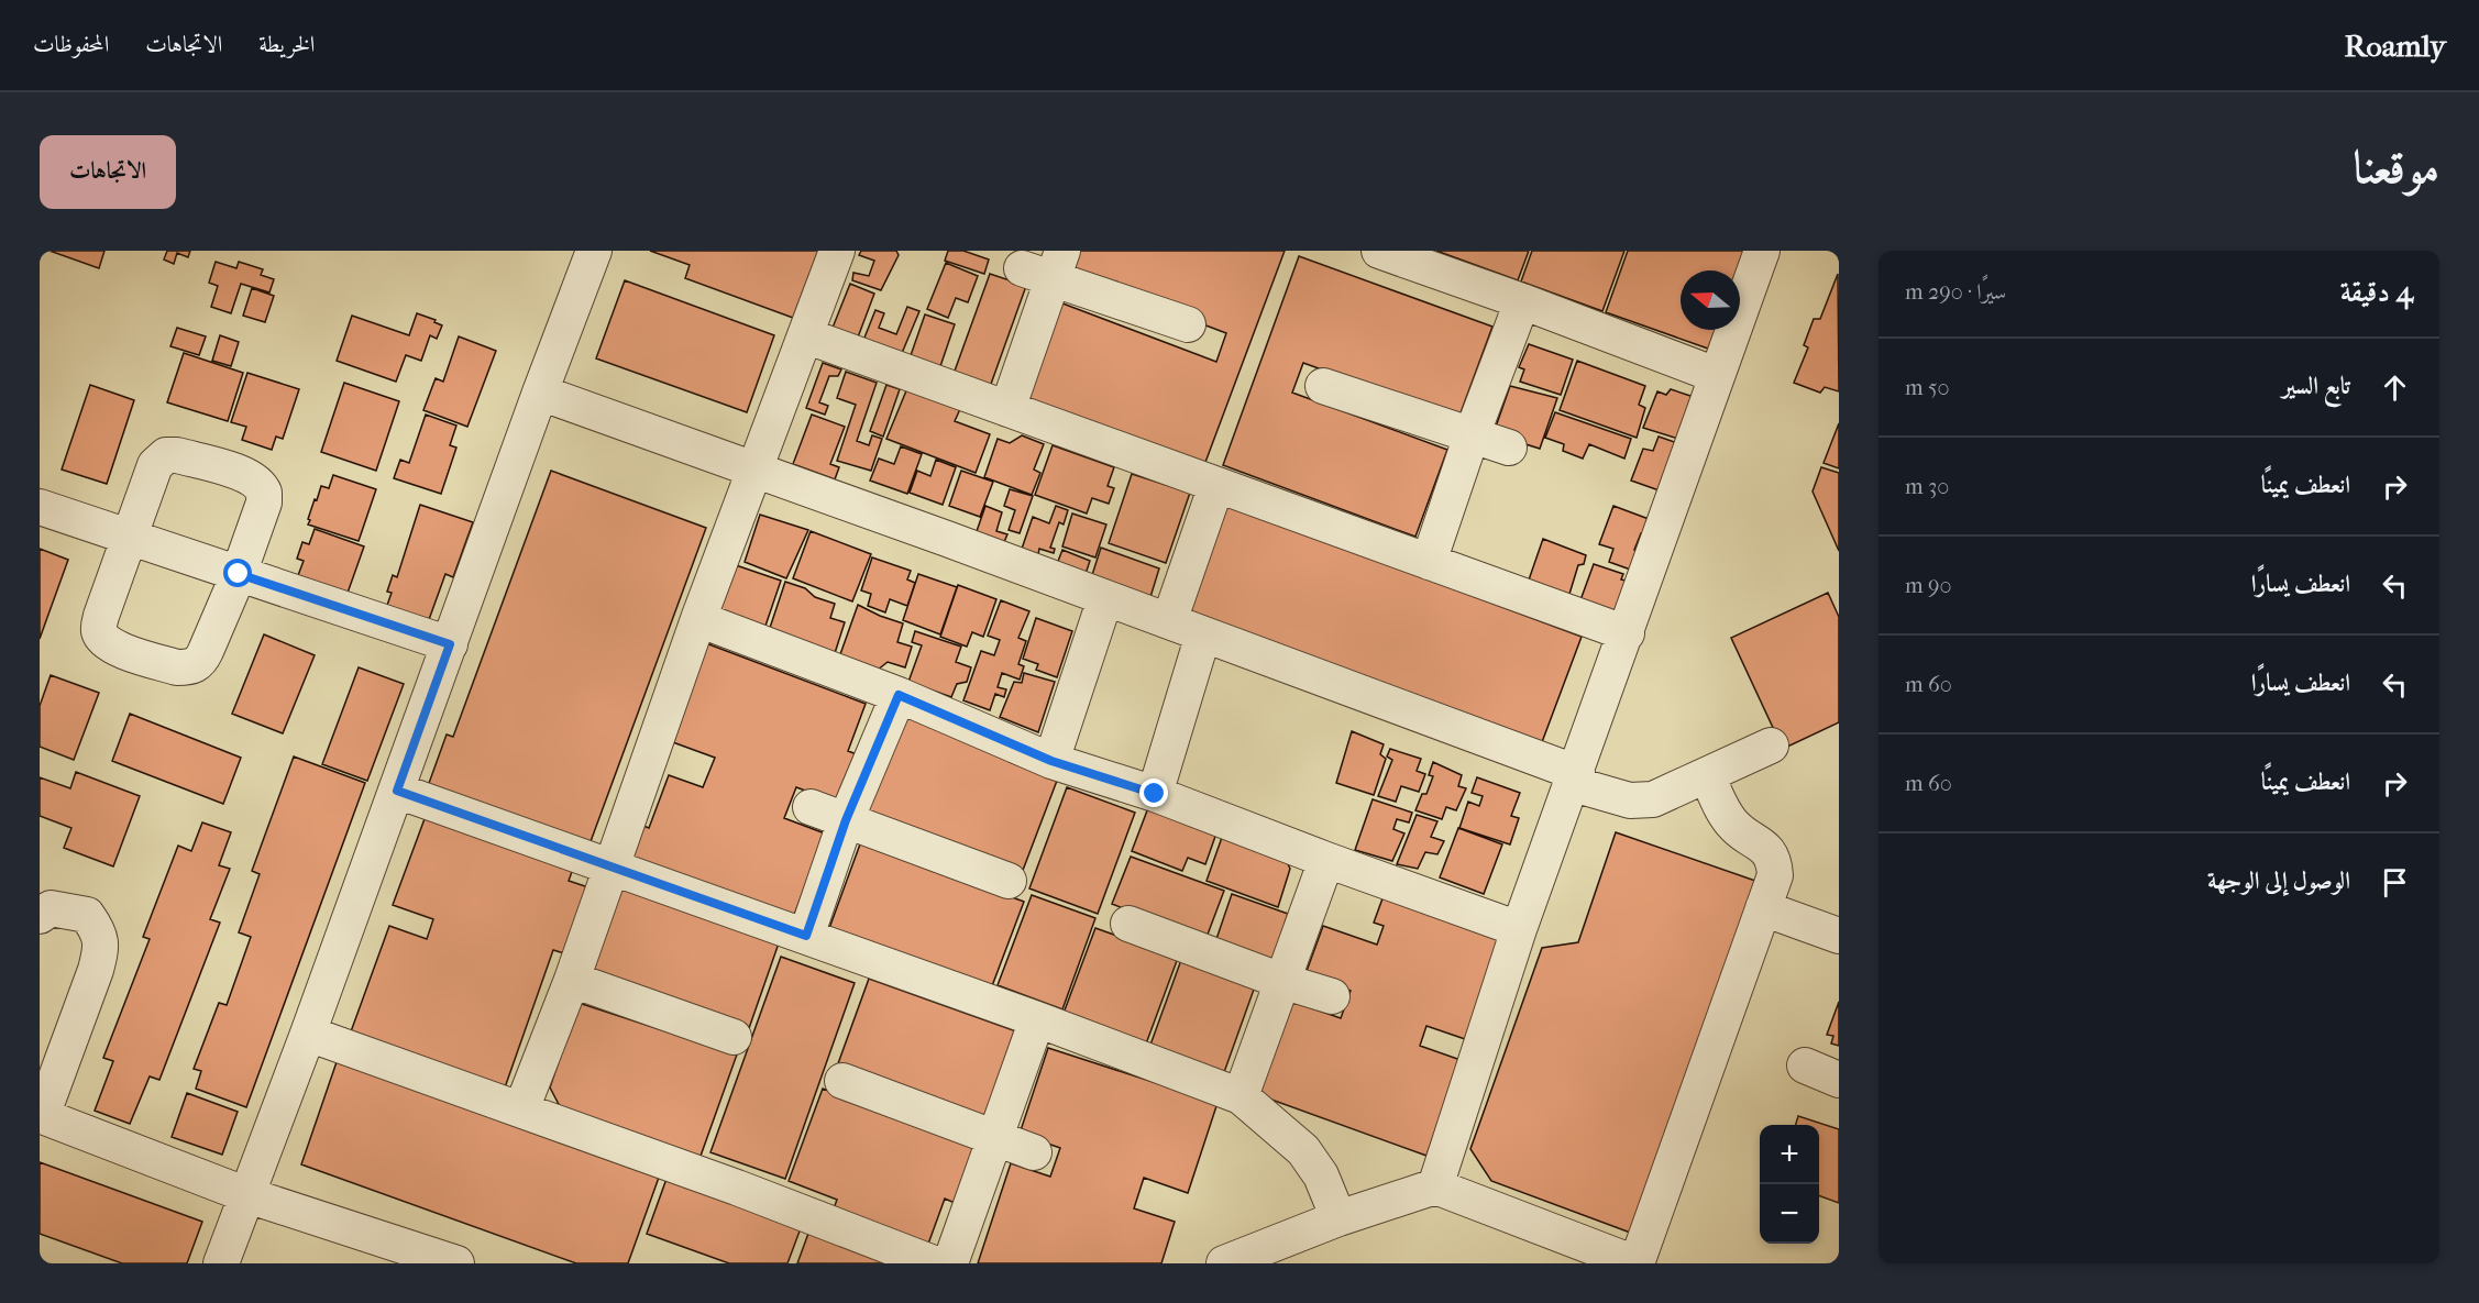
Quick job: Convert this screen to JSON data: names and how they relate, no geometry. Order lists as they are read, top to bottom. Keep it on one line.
{"north":"left","page":{"header":"Roamly","nav":["الخريطة","الاتجاهات","المحفوظات"],"title":"موقعنا","buttons":"الاتجاهات","heading":["4 دقيقة","سيرًا · 290 m"],"list":[["تابع السير","50 m"],["انعطف يمينًا","30 m"],["انعطف يسارًا","90 m"],["انعطف يسارًا","60 m"],["انعطف يمينًا","60 m"],"الوصول إلى الوجهة"],"map_buttons":["+","−"]}}
